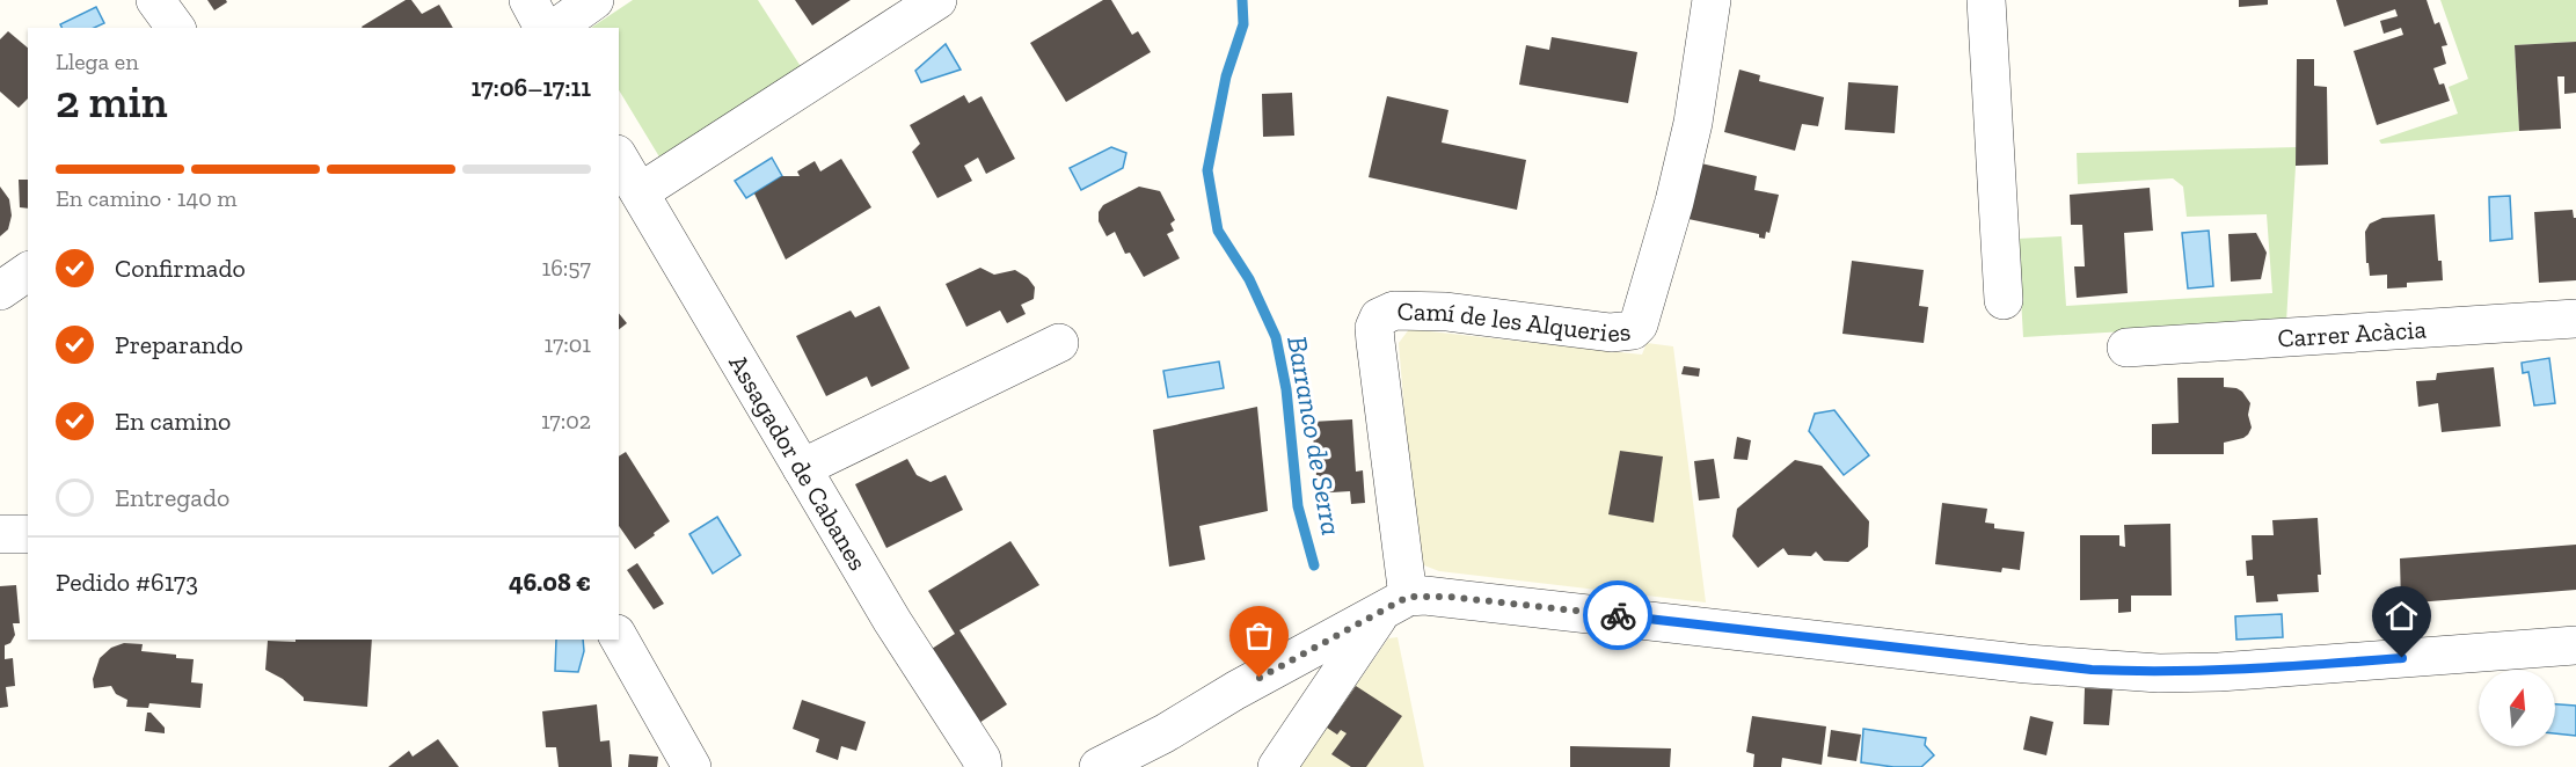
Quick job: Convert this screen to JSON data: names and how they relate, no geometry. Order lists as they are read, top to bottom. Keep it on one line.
{"streets":{"street":["Camí de les Alqueries","Carrer Acàcia","Assagador de Cabanes"]},"water":["Barranco de Serra"],"north":"top","page":{"heading":["2 min","Llega en","17:06–17:11"],"panel":["Pedido #6173","46.08 €"],"bar":"En camino · 140 m","list":[["Confirmado","16:57"],["Preparando","17:01"],["En camino","17:02"],"Entregado"]}}
